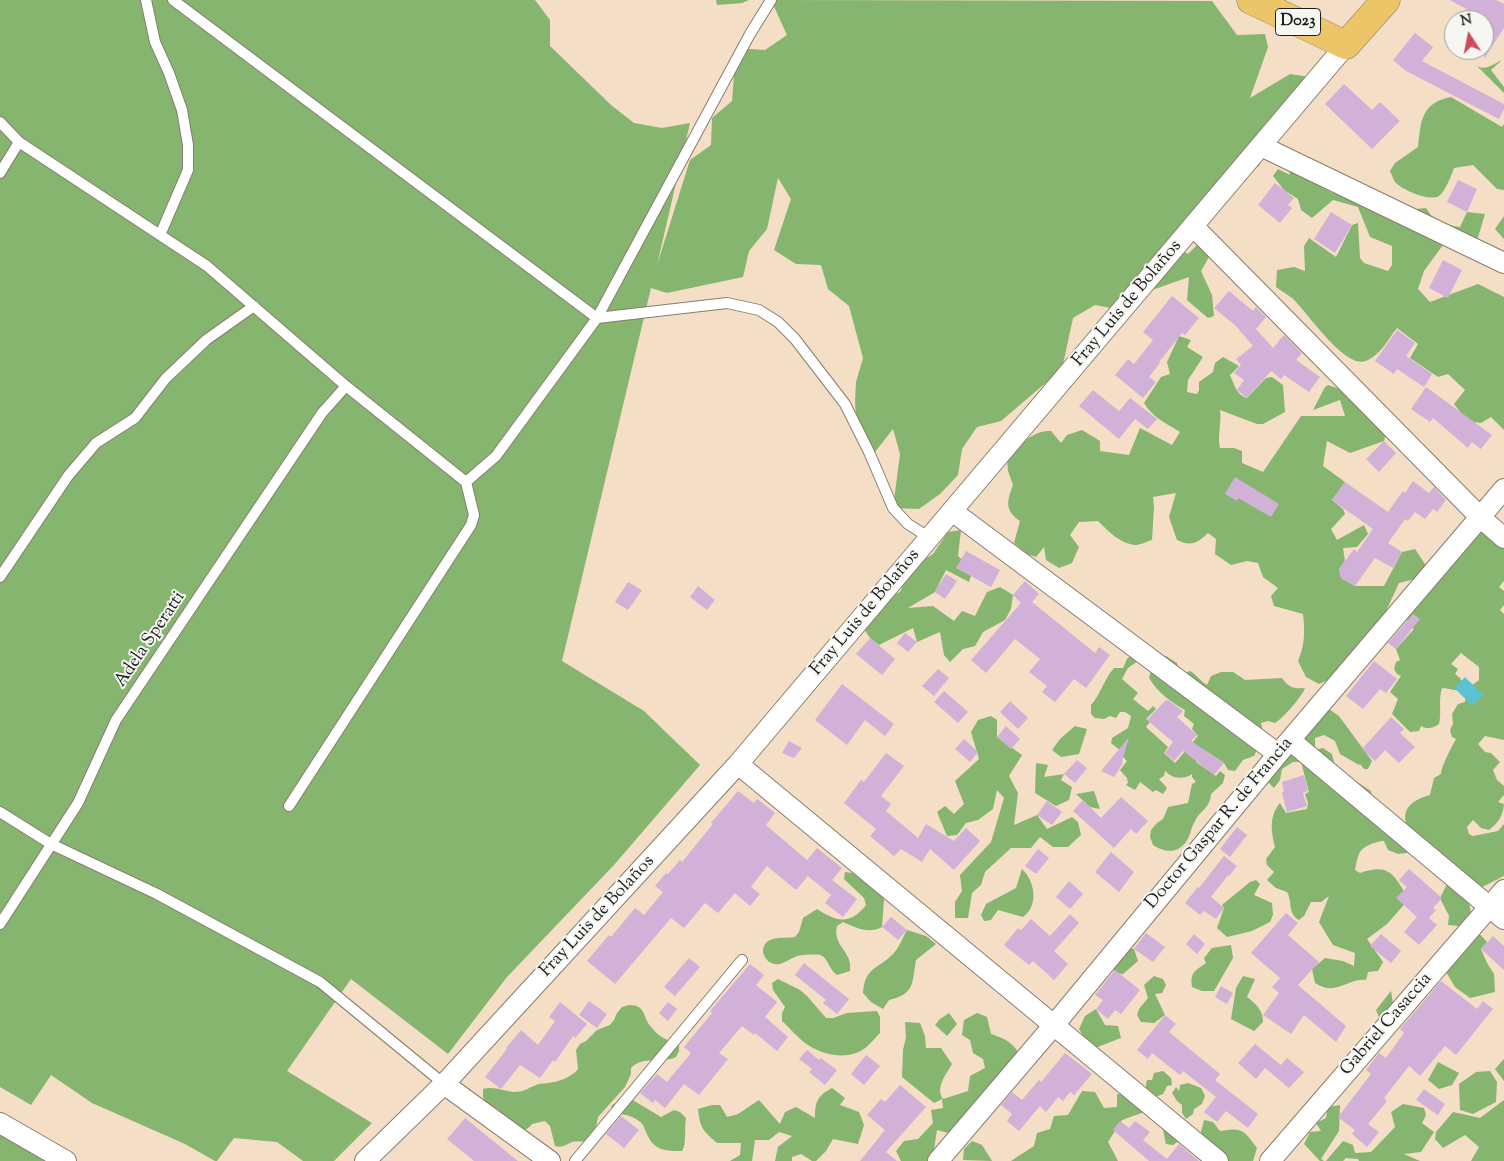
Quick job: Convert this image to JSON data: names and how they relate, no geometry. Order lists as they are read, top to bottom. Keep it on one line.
{"streets":{"main road":["D023"],"street":["Fray Luis de Bolaños","Doctor Gaspar R. de Francia","Gabriel Casaccia"],"lane":["Adela Speratti"]},"crossings":[["D023","Fray Luis de Bolaños"]],"north":"top"}
